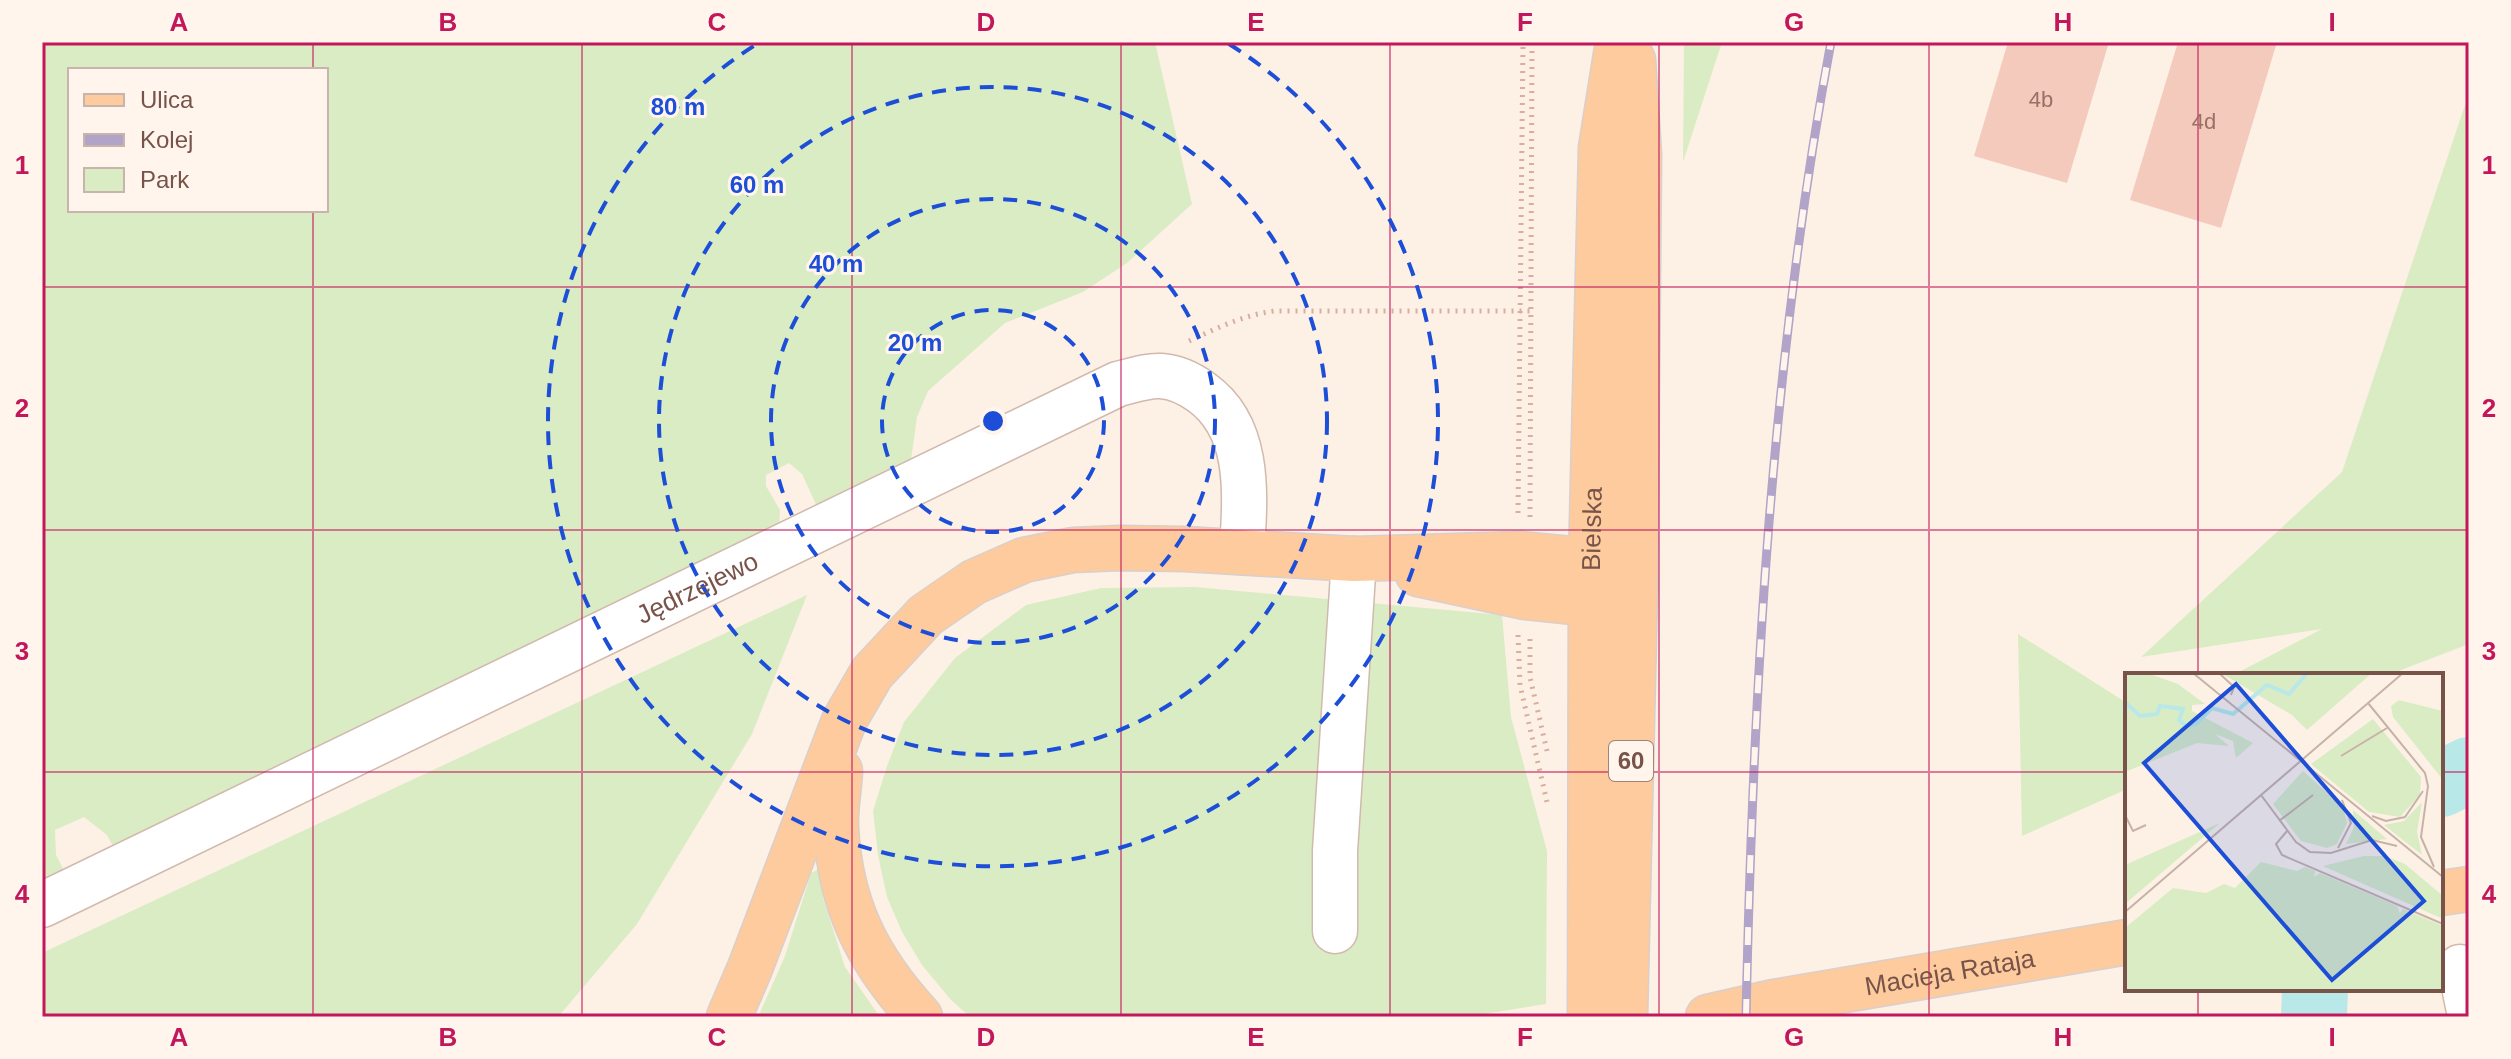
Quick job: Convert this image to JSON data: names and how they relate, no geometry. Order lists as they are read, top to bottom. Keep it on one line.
{"streets":{"main road":["Bielska","60","Macieja Rataja"],"street":["Jędrzejewo"]},"house_numbers":["4b","4d"],"legend":["Ulica","Kolej","Park"],"grid":{"columns":["A","B","C","D","E","F","G","H","I"],"rows":["1","2","3","4"]},"rings":["80 m","60 m","40 m","20 m"]}
